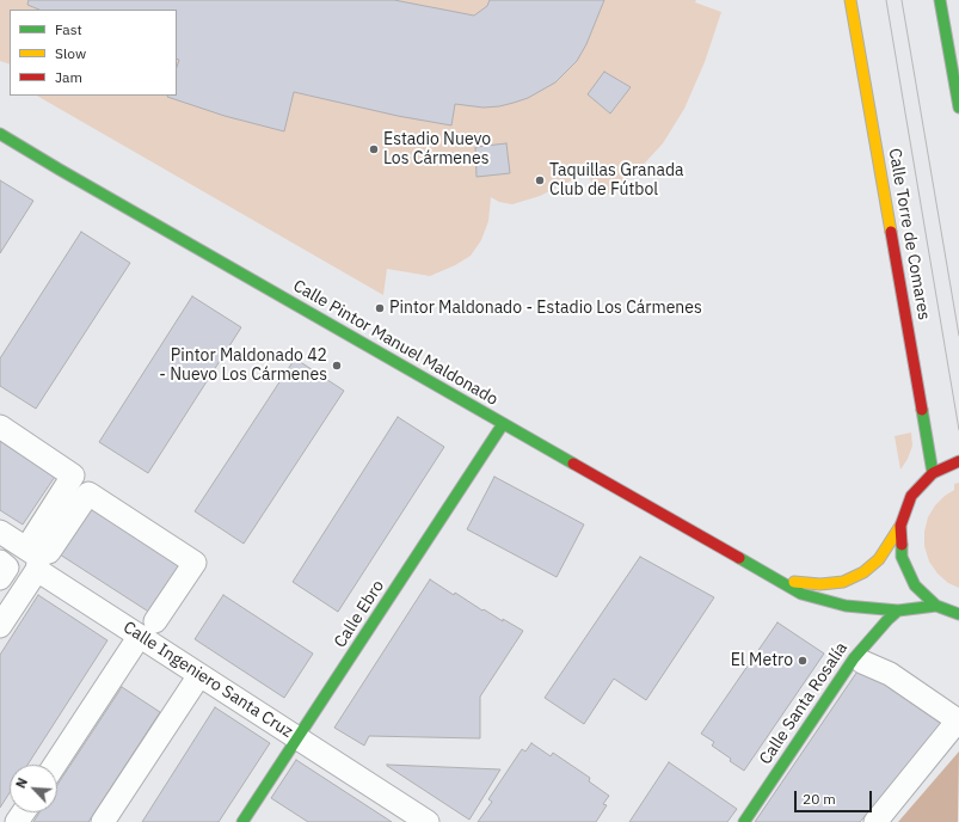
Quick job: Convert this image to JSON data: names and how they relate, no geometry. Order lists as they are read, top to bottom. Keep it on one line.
{"streets":{"main road":["Calle Torre de Comares","Calle Pintor Manuel Maldonado","Calle Ebro","Calle Santa Rosalía"],"street":["Calle Ingeniero Santa Cruz"]},"crossings":[["Calle Pintor Manuel Maldonado","Calle Ebro"],["Calle Pintor Manuel Maldonado","Calle Santa Rosalía"],["Calle Ebro","Calle Ingeniero Santa Cruz"]],"places":["Estadio Nuevo Los Cármenes","Taquillas Granada Club de Fútbol","Pintor Maldonado - Estadio Los Cármenes","Pintor Maldonado 42 - Nuevo Los Cármenes","El Metro"],"legend":["Fast","Slow","Jam"],"scale_bar":"20 m","north":"top left"}
